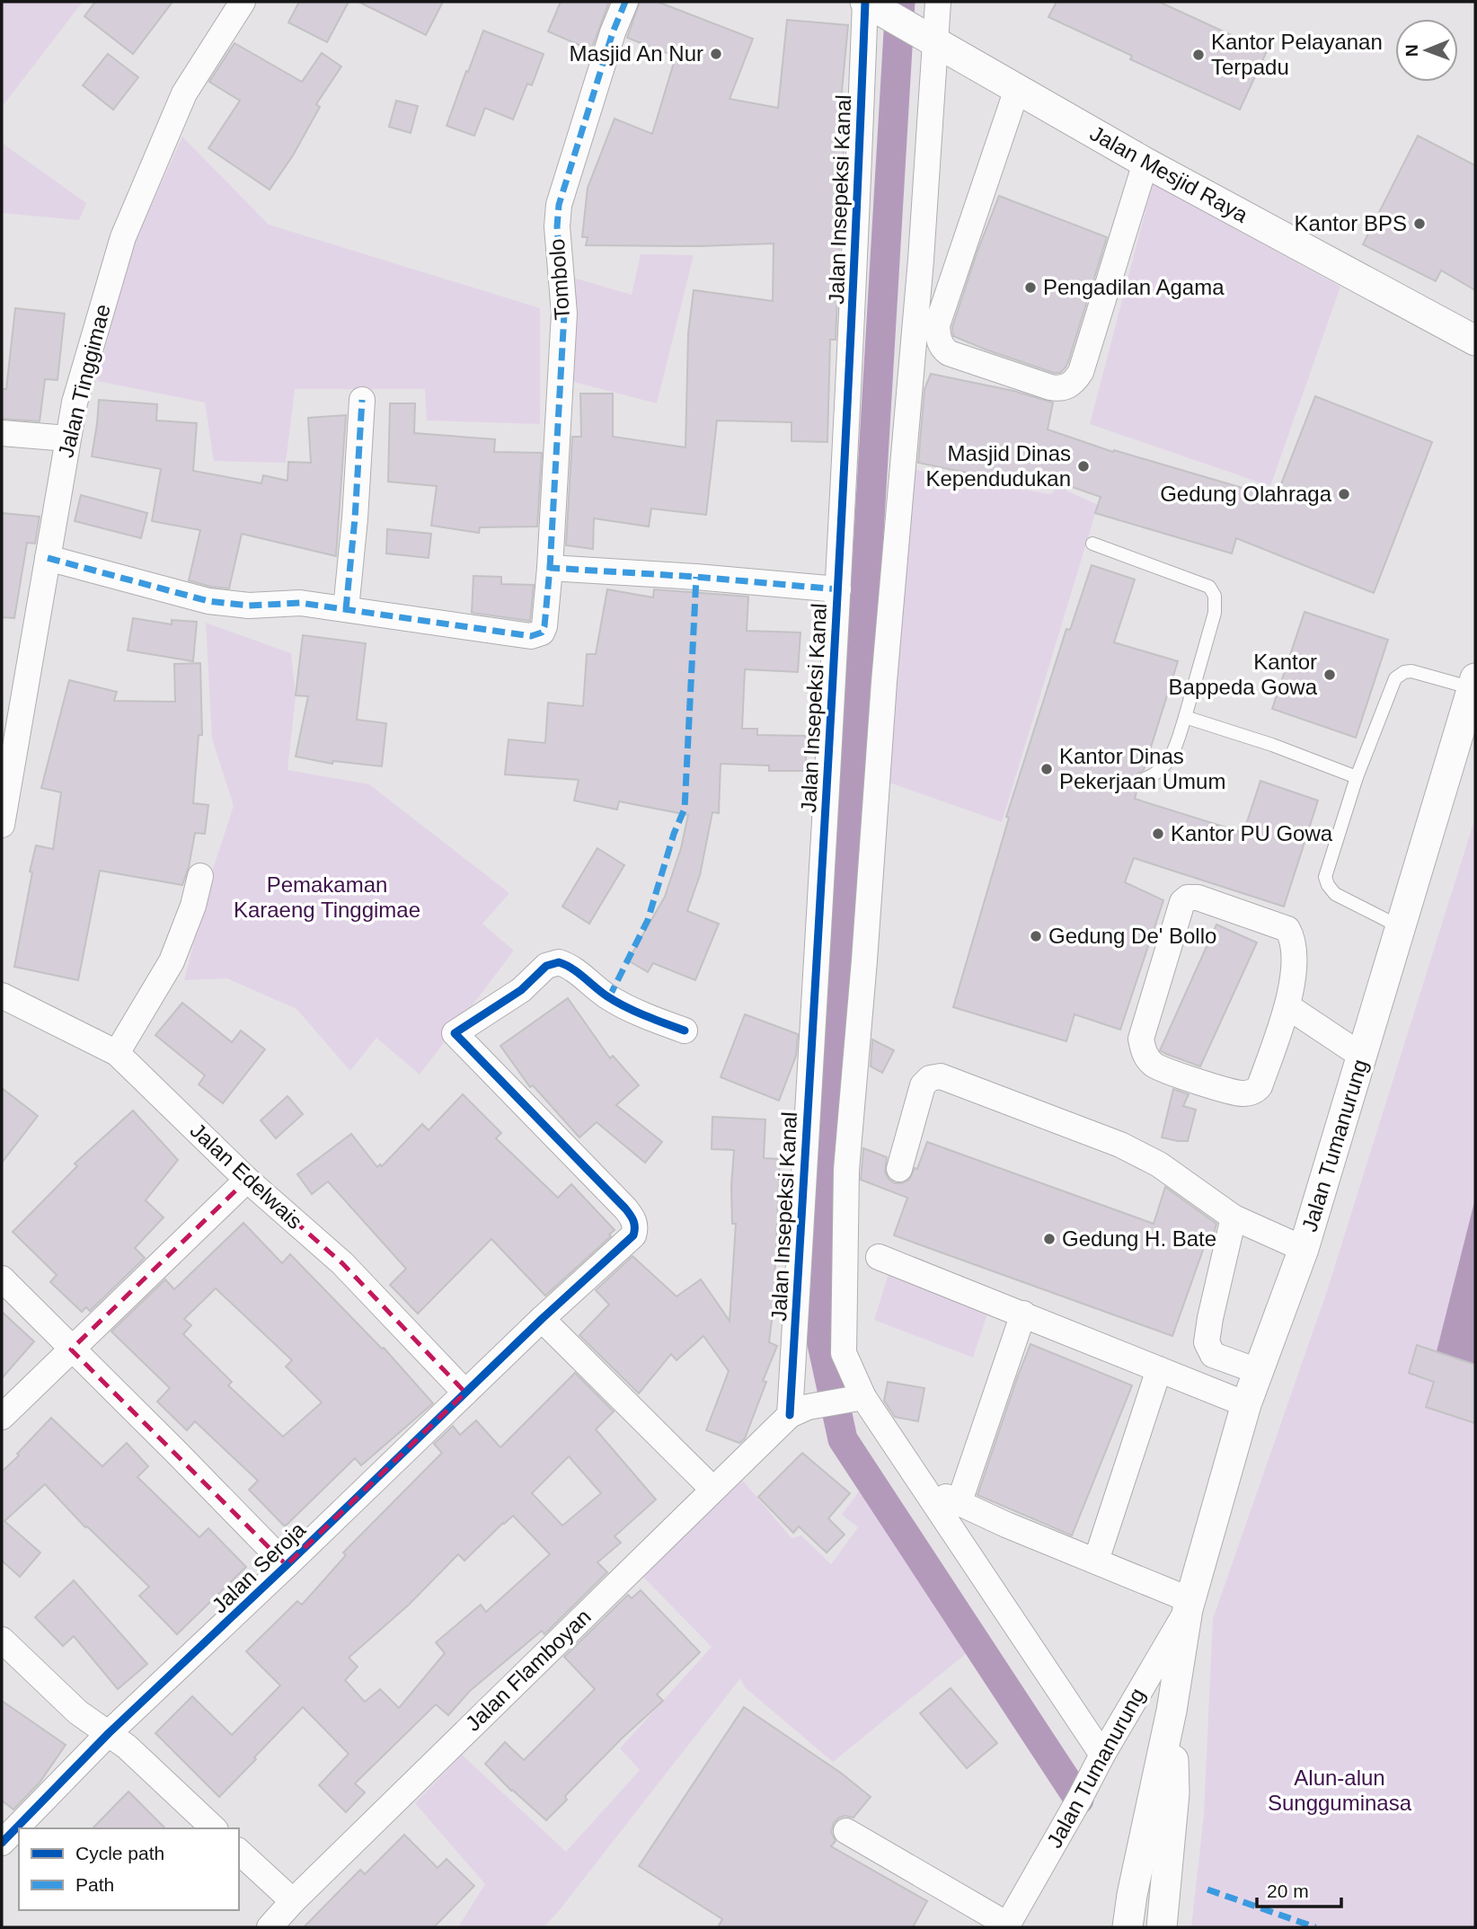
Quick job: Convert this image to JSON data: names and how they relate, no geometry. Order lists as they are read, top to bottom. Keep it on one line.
{"streets":{"street":["Jalan Mesjid Raya","Jalan Insepeksi Kanal","Tombolo","Jalan Tinggimae","Jalan Tumanurung","Jalan Edelwais","Jalan Seroja","Jalan Flamboyan"]},"crossings":[["Jalan Mesjid Raya","Jalan Insepeksi Kanal"],["Jalan Insepeksi Kanal","Jalan Flamboyan"],["Jalan Edelwais","Jalan Seroja"]],"parks":["Pemakaman Karaeng Tinggimae","Alun-alun Sungguminasa"],"places":["Masjid An Nur","Kantor Pelayanan Terpadu","Kantor BPS","Pengadilan Agama","Masjid Dinas Kependudukan","Gedung Olahraga","Kantor Bappeda Gowa","Kantor Dinas Pekerjaan Umum","Kantor PU Gowa","Gedung De' Bollo","Gedung H. Bate"],"legend":["Cycle path","Path"],"scale_bar":"20 m","north":"left"}
